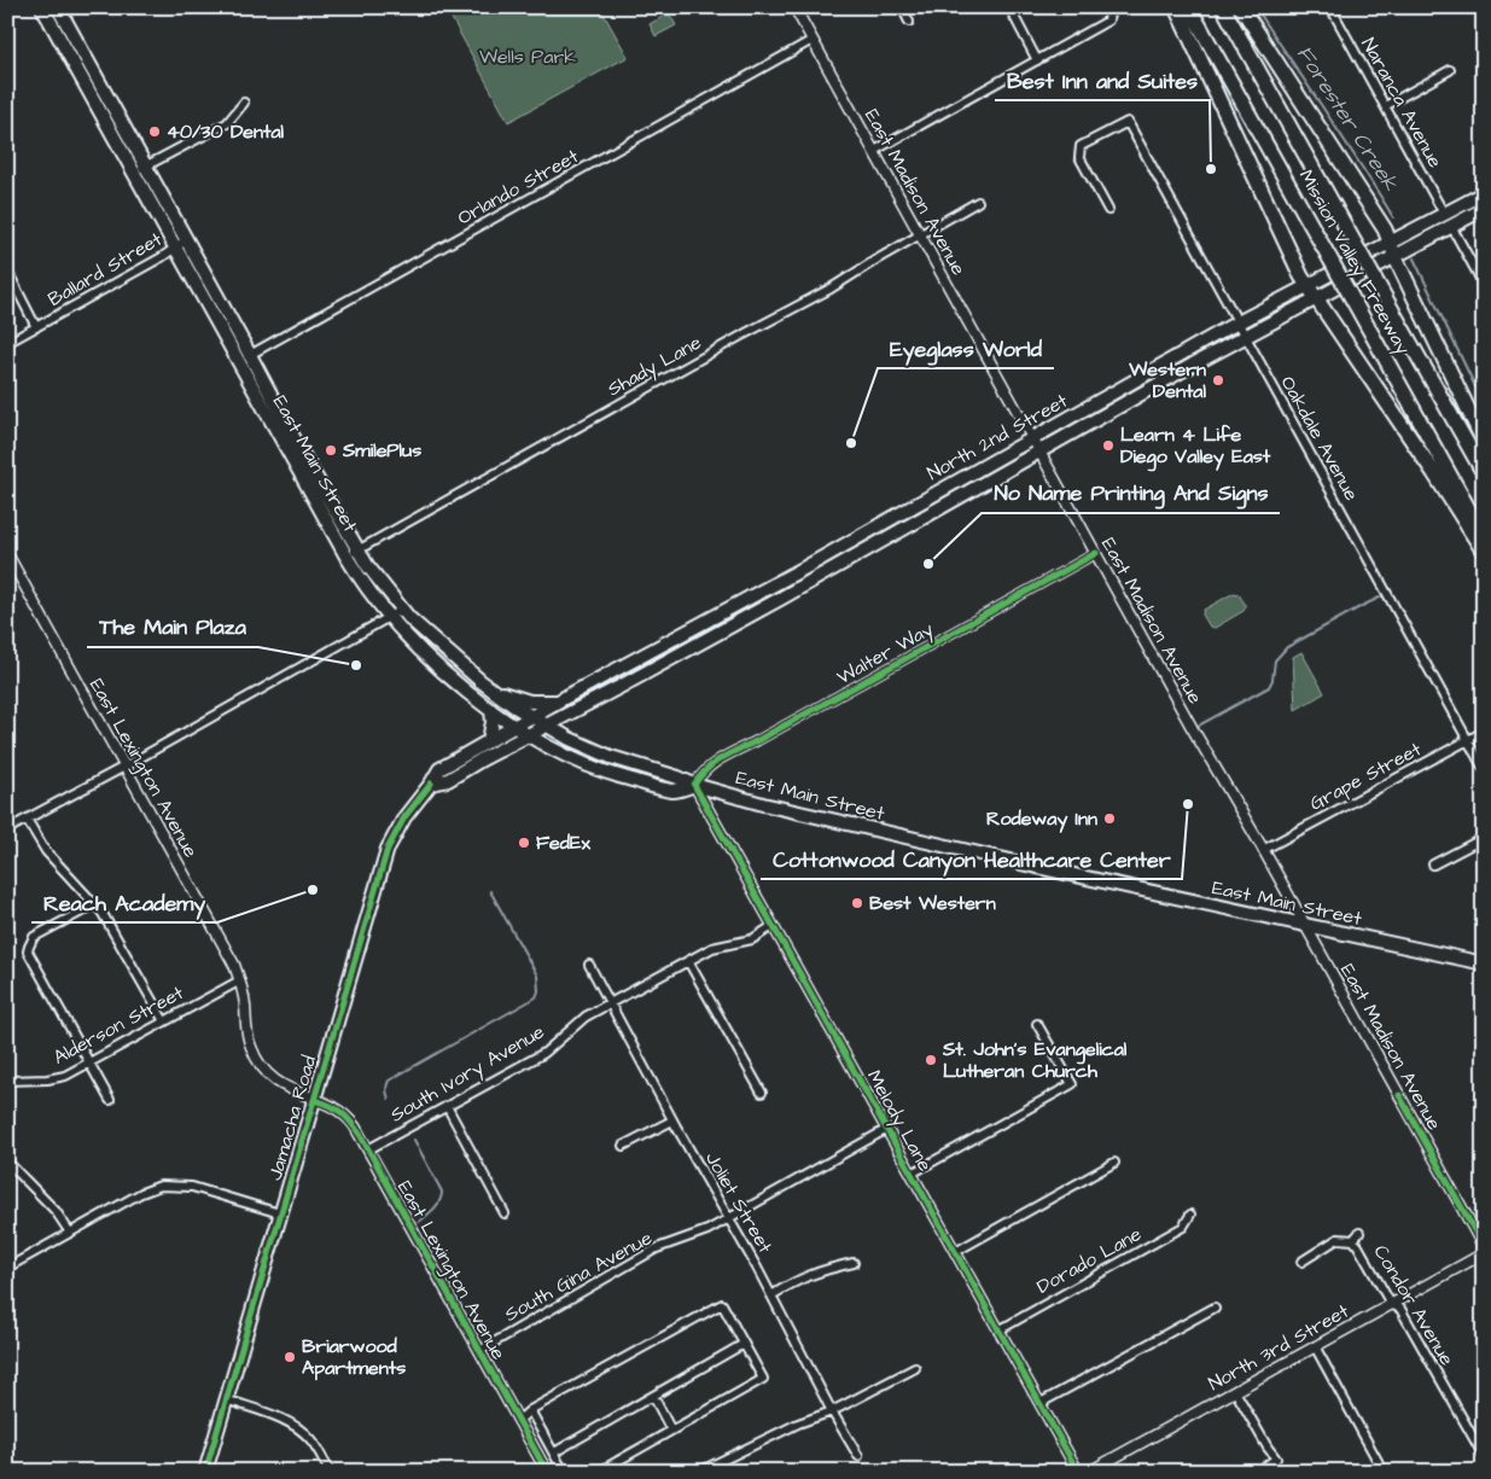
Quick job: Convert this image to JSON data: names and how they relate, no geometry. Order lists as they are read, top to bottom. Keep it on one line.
{"streets":{"highway":["Mission Valley Freeway"],"main road":["North 2nd Street","East Main Street","Jamacha Road"],"street":["Naranca Avenue","Orlando Street","East Madison Avenue","Ballard Street","Shady Lane","Oakdale Avenue","Walter Way","East Lexington Avenue","Grape Street","Alderson Street","South Ivory Avenue","Melody Lane","Joliet Street","Dorado Lane","South Gina Avenue","Condor Avenue","North 3rd Street"]},"crossings":[["Naranca Avenue","North 2nd Street"],["Orlando Street","East Madison Avenue"],["Orlando Street","East Main Street"],["East Madison Avenue","Shady Lane"],["East Madison Avenue","North 2nd Street"],["East Madison Avenue","East Main Street"],["East Madison Avenue","Walter Way"],["East Madison Avenue","Grape Street"],["Ballard Street","East Main Street"],["Shady Lane","East Main Street"],["North 2nd Street","Oakdale Avenue"],["North 2nd Street","East Main Street"],["North 2nd Street","Jamacha Road"],["Oakdale Avenue","Grape Street"],["East Main Street","Walter Way"],["East Main Street","Jamacha Road"],["East Main Street","Melody Lane"],["Walter Way","Melody Lane"],["East Lexington Avenue","Alderson Street"],["East Lexington Avenue","South Ivory Avenue"],["East Lexington Avenue","Jamacha Road"],["East Lexington Avenue","South Gina Avenue"],["South Ivory Avenue","Melody Lane"],["South Ivory Avenue","Joliet Street"],["Melody Lane","Dorado Lane"],["Melody Lane","South Gina Avenue"],["Joliet Street","South Gina Avenue"],["Condor Avenue","North 3rd Street"]],"water":["Forester Creek"],"parks":["Wells Park"],"places":["40/30 Dental","Best Inn and Suites","Western Dental","Eyeglass World","Learn 4 Life Diego Valley East","SmilePlus","No Name Printing And Signs","The Main Plaza","Cottonwood Canyon Healthcare Center","Rodeway Inn","FedEx","Reach Academy","Best Western","St. John's Evangelical Lutheran Church","Briarwood Apartments"]}
